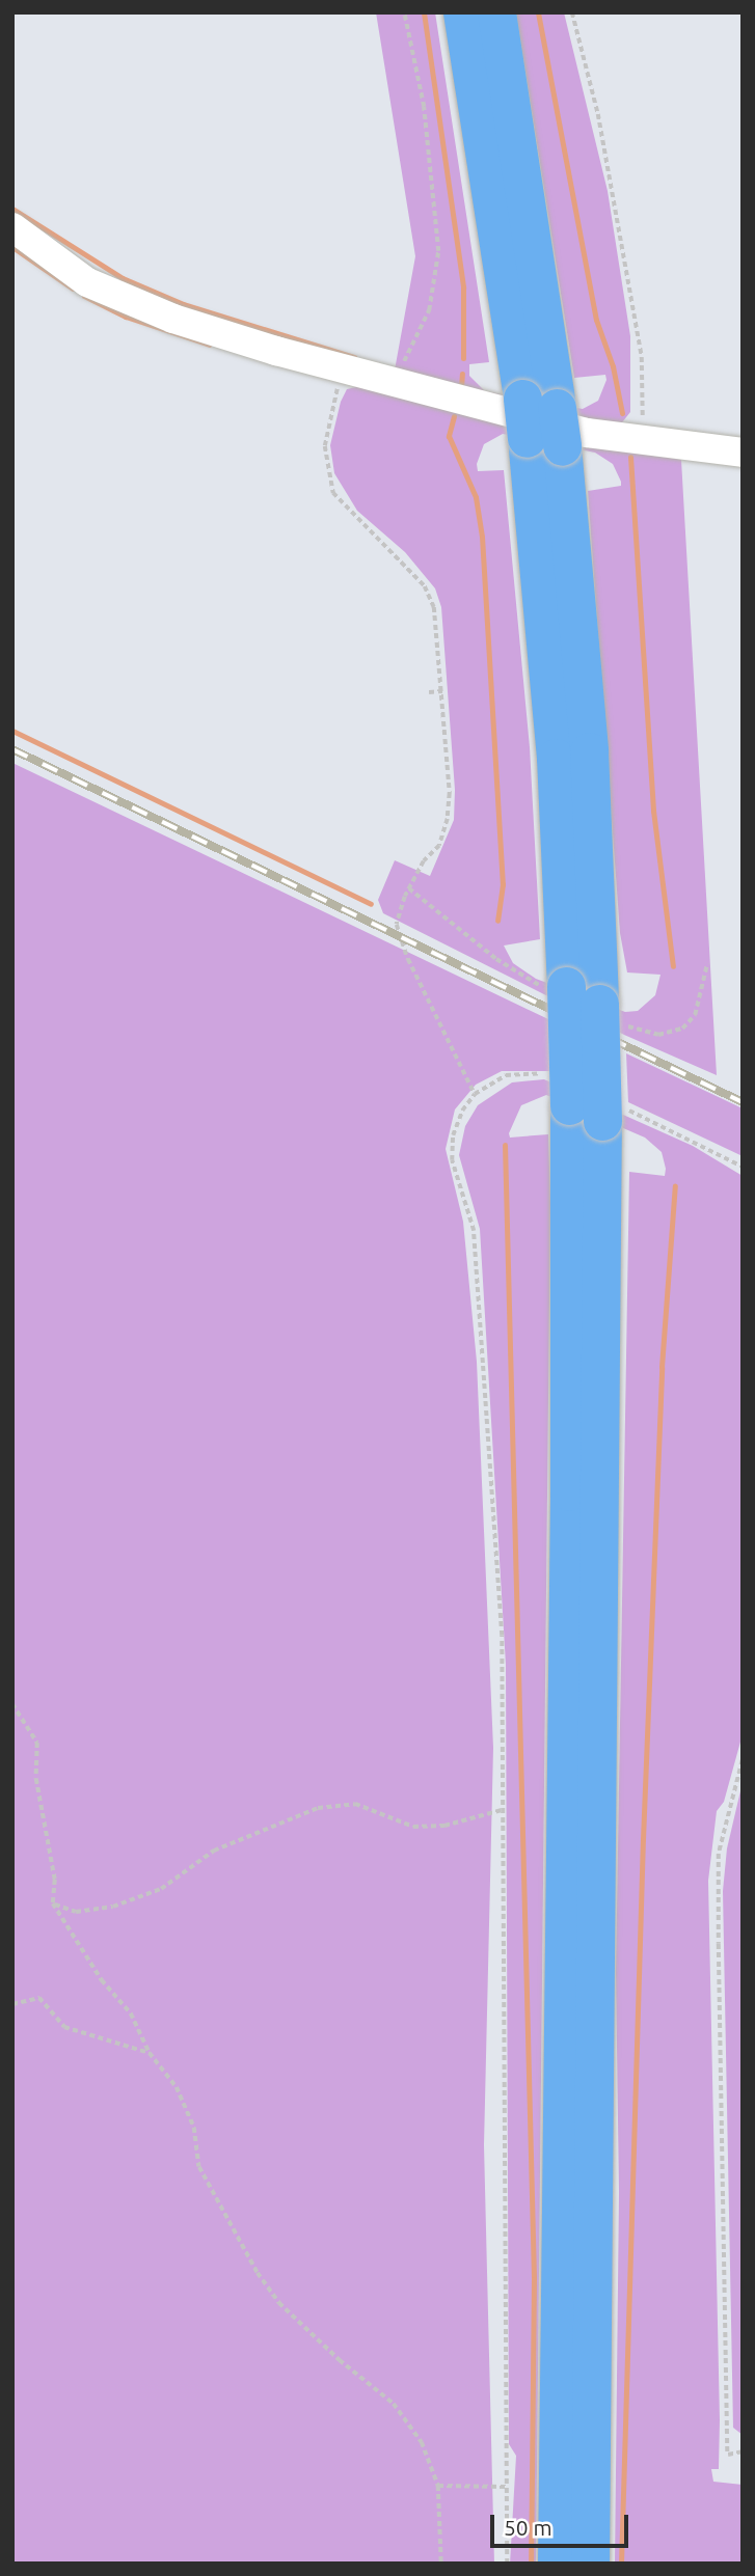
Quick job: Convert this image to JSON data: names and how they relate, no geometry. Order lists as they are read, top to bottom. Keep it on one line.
{"scale_bar":"50 m"}
